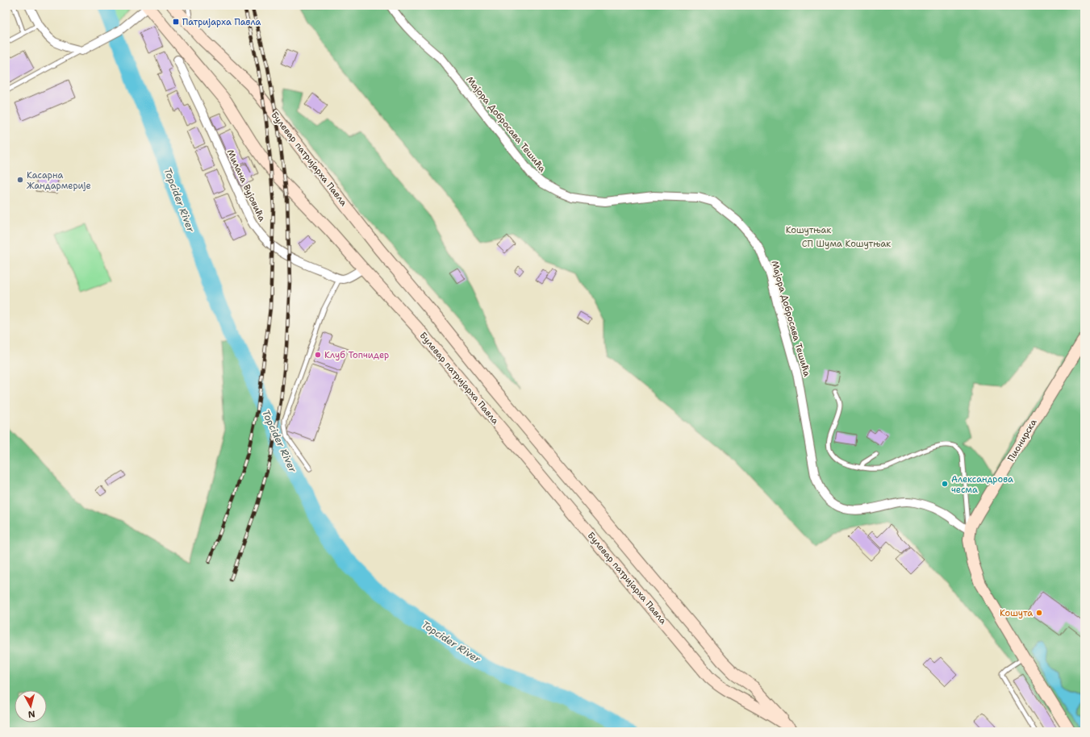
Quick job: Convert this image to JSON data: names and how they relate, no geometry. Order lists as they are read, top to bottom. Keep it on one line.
{"streets":{"main road":["Булевар патријарха Павла","Пионирска"],"street":["Мајора Добросава Тешића","Милана Вујовића"]},"crossings":[["Мајора Добросава Тешића","Пионирска"]],"water":["Topcider River"],"parks":["Кошутњак","СП Шума Кошутњак"],"places":{"transit":["Патријарха Павла"],"other":["Касарна Жандармерије","Клуб Топчидер","Александрова чесма","Кошута"]},"north":"bottom"}
